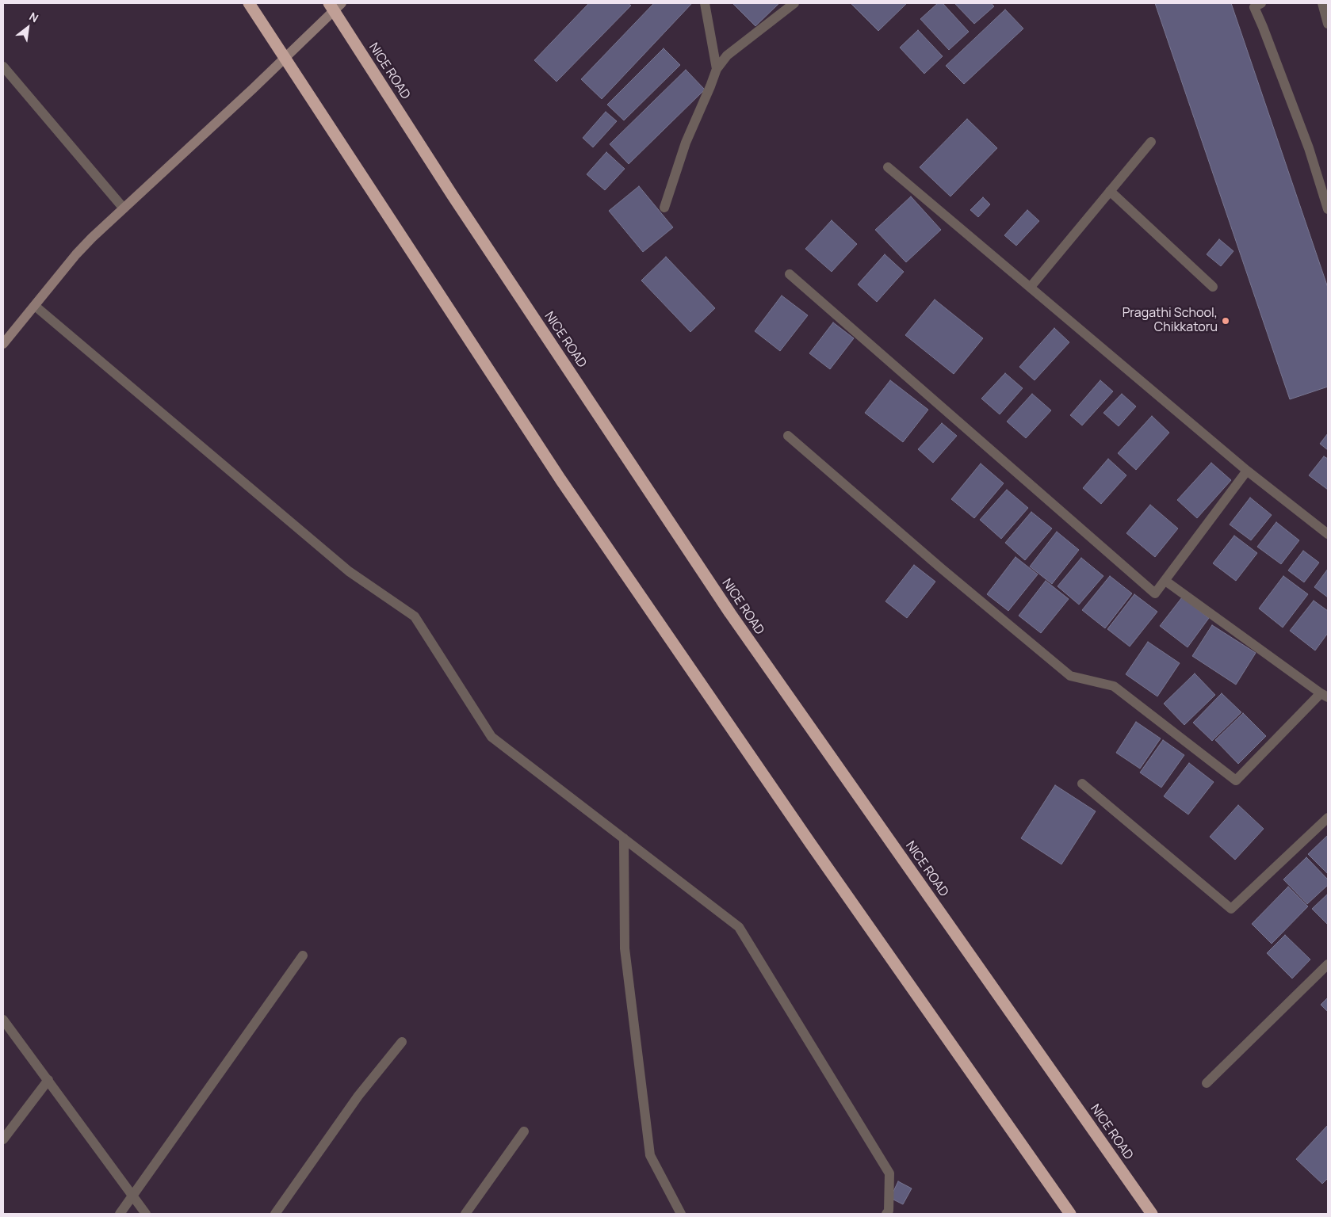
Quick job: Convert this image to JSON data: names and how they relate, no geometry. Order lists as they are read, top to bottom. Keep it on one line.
{"streets":{"highway":["NICE ROAD"]},"places":["Pragathi School, Chikkatoru"],"north":"top right"}
